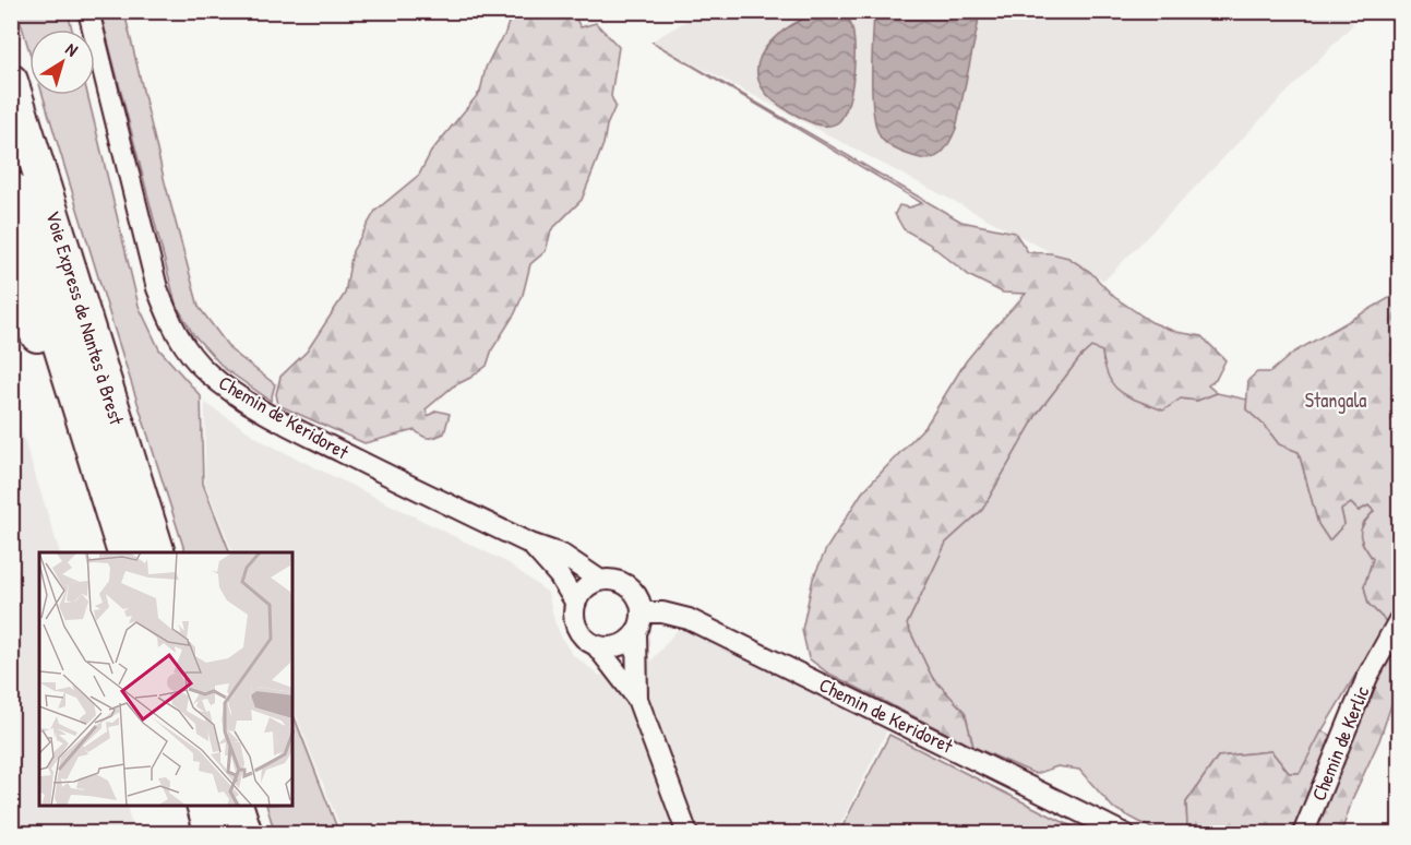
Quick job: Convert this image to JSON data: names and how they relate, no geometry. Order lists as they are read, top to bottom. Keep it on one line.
{"streets":{"highway":["Voie Express de Nantes à Brest"],"street":["Chemin de Keridoret","Chemin de Kerlic"]},"parks":["Stangala"],"north":"top right"}
